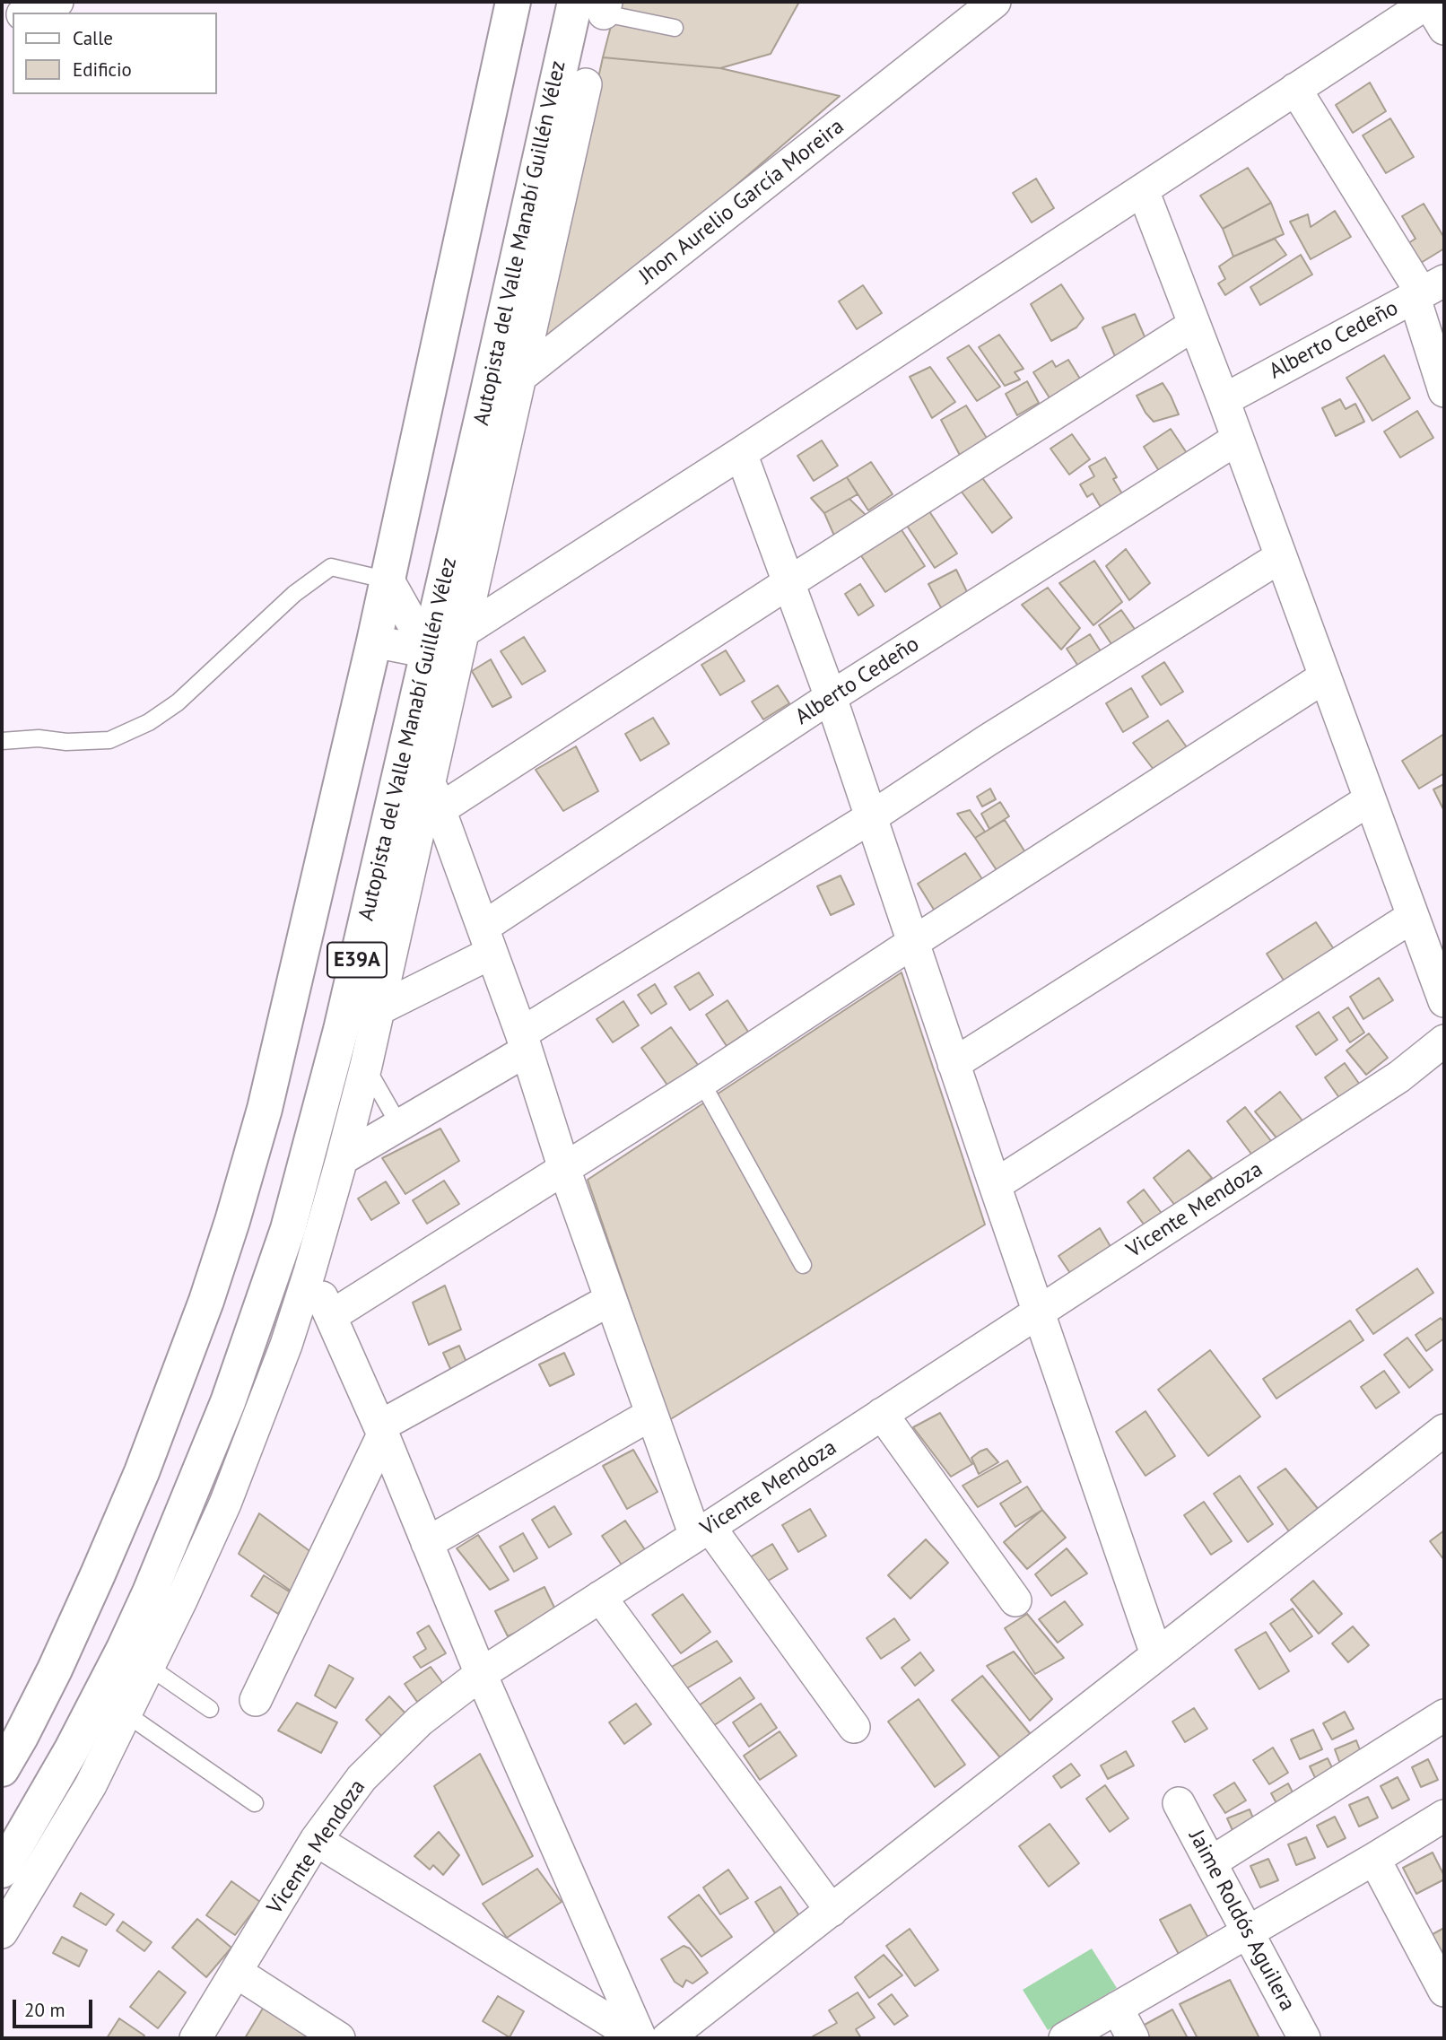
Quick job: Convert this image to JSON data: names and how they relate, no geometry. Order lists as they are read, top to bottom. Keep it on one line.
{"streets":{"main road":["Autopista del Valle Manabí Guillén Vélez","E39A"],"street":["Jhon Aurelio García Moreira","Alberto Cedeño","Vicente Mendoza","Jaime Roldós Aguilera"]},"crossings":[["Jhon Aurelio García Moreira","Autopista del Valle Manabí Guillén Vélez"],["Autopista del Valle Manabí Guillén Vélez","Alberto Cedeño"]],"legend":["Calle","Edificio"],"scale_bar":"20 m"}
